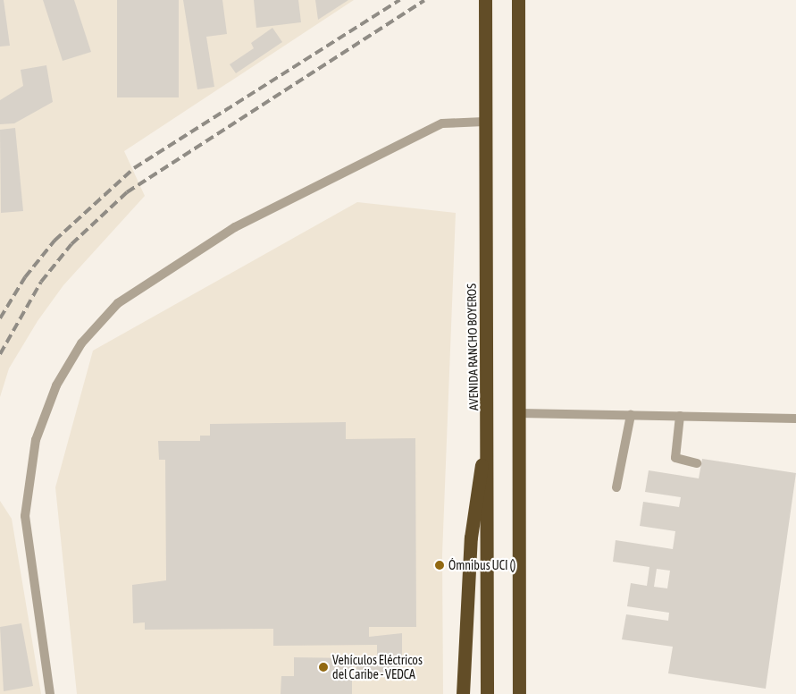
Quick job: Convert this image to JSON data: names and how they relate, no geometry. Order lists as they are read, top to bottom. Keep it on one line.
{"streets":{"highway":["AVENIDA RANCHO BOYEROS"]},"places":["Ómnibus UCI ()","Vehículos Eléctricos del Caribe - VEDCA"]}
